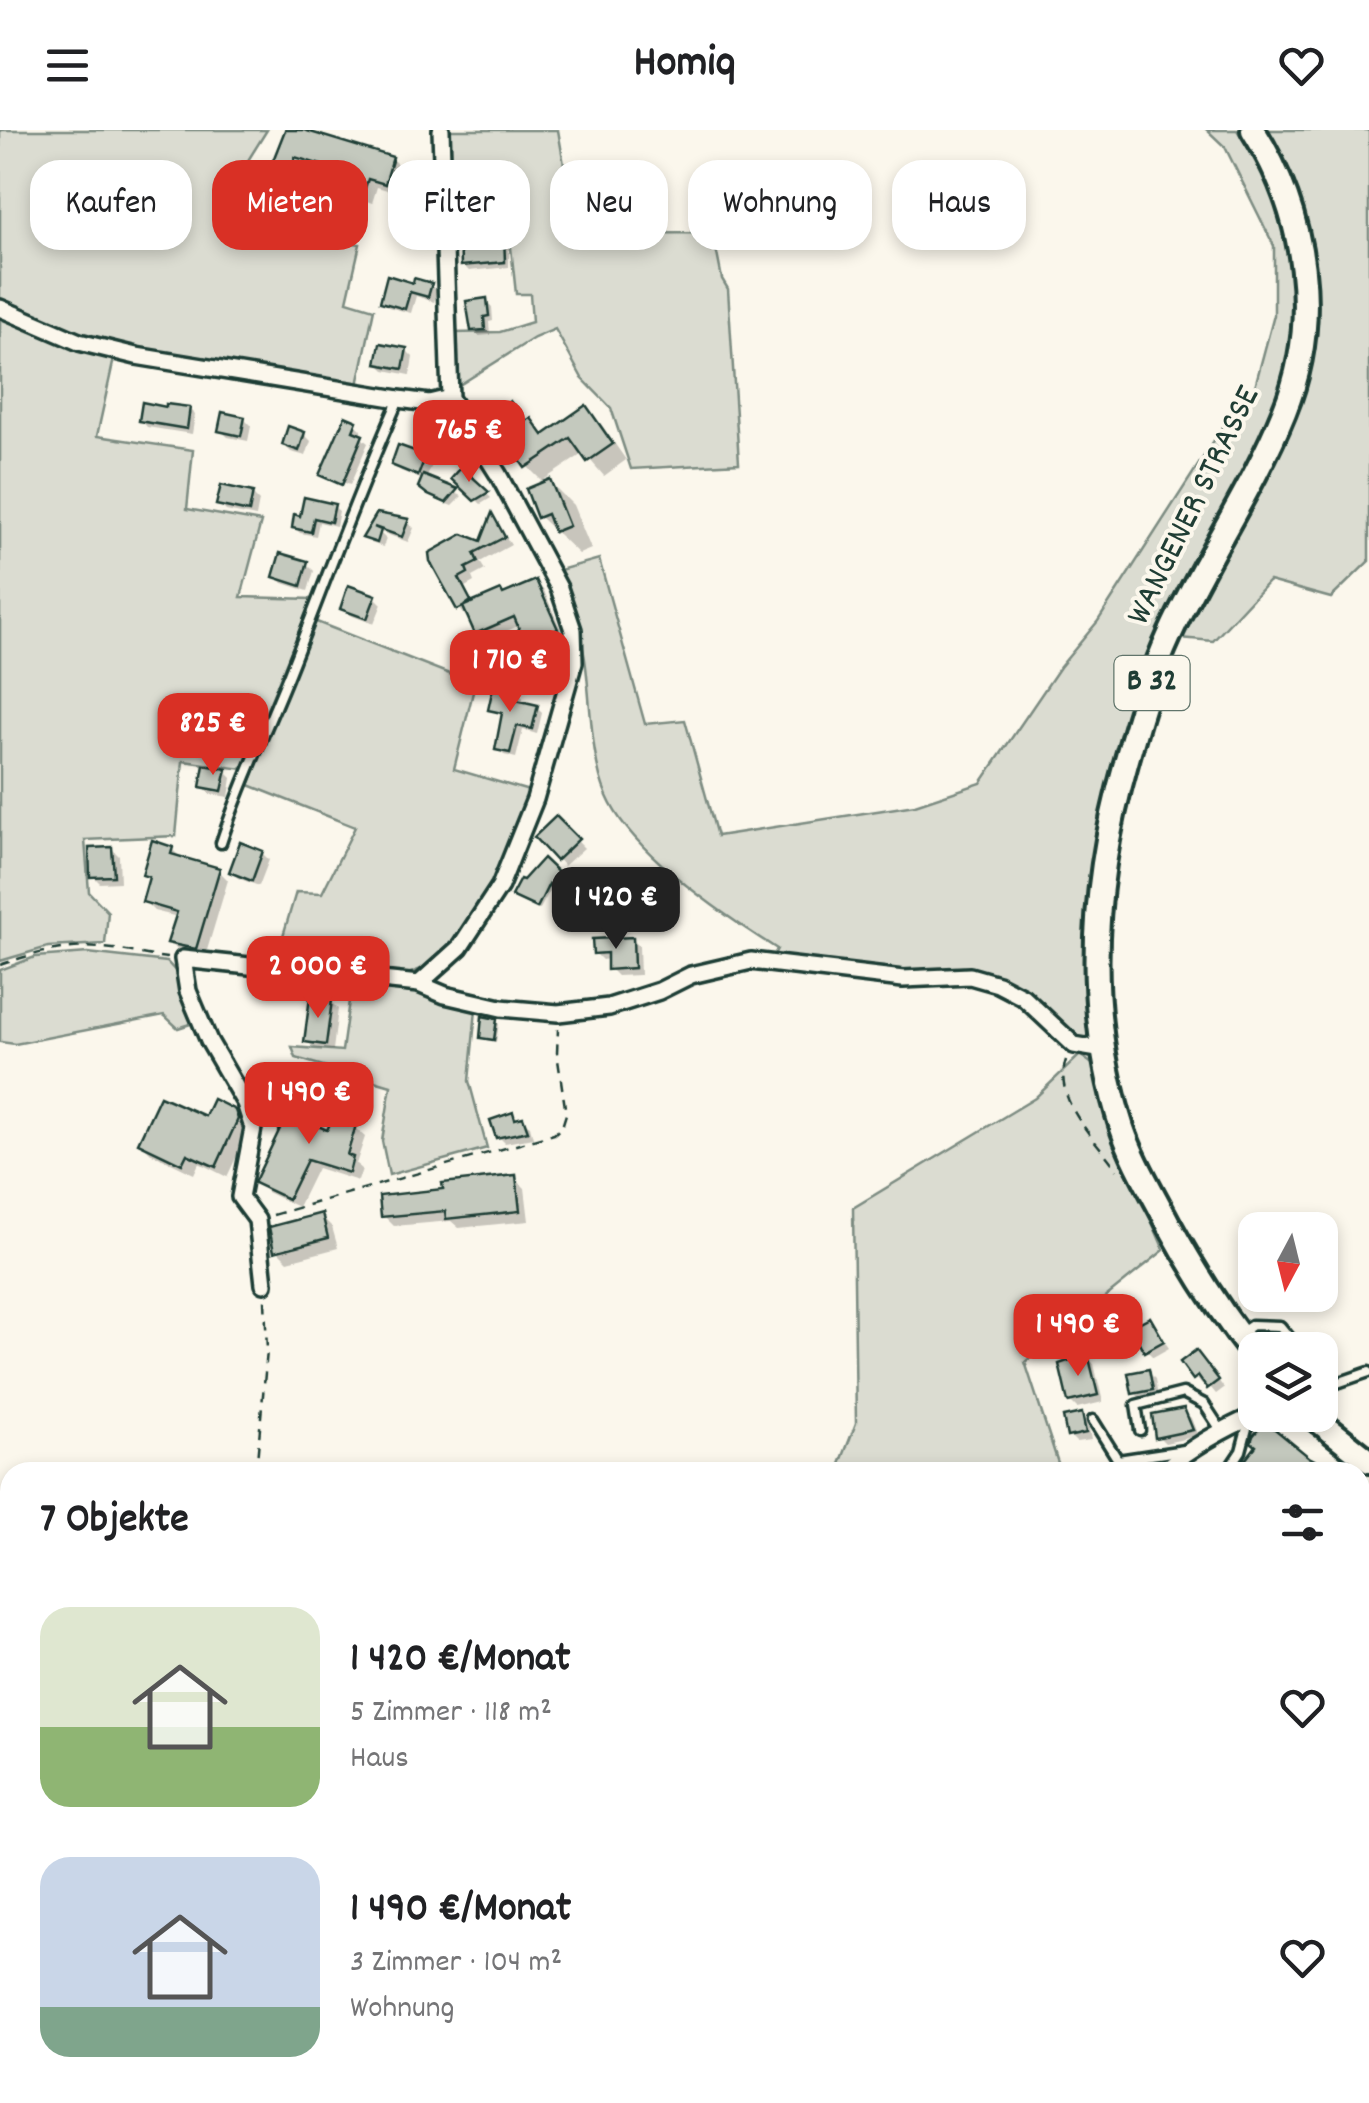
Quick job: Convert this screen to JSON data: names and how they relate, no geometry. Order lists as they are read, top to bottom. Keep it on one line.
{"streets":{"main road":["WANGENER STRASSE","B 32"]},"north":"bottom","page":{"header":"Homiq","chip":["Kaufen","Mieten","Filter","Neu","Wohnung","Haus"],"price":["765 €","1 710 €","825 €","1 420 €","2 000 €","1 490 €","1 490 €"],"heading":"7 Objekte","list":[{"name":"1 420 €/Monat","note":"5 Zimmer · 118 m² · Haus"},{"name":"1 490 €/Monat","note":"3 Zimmer · 104 m² · Wohnung"}]}}
